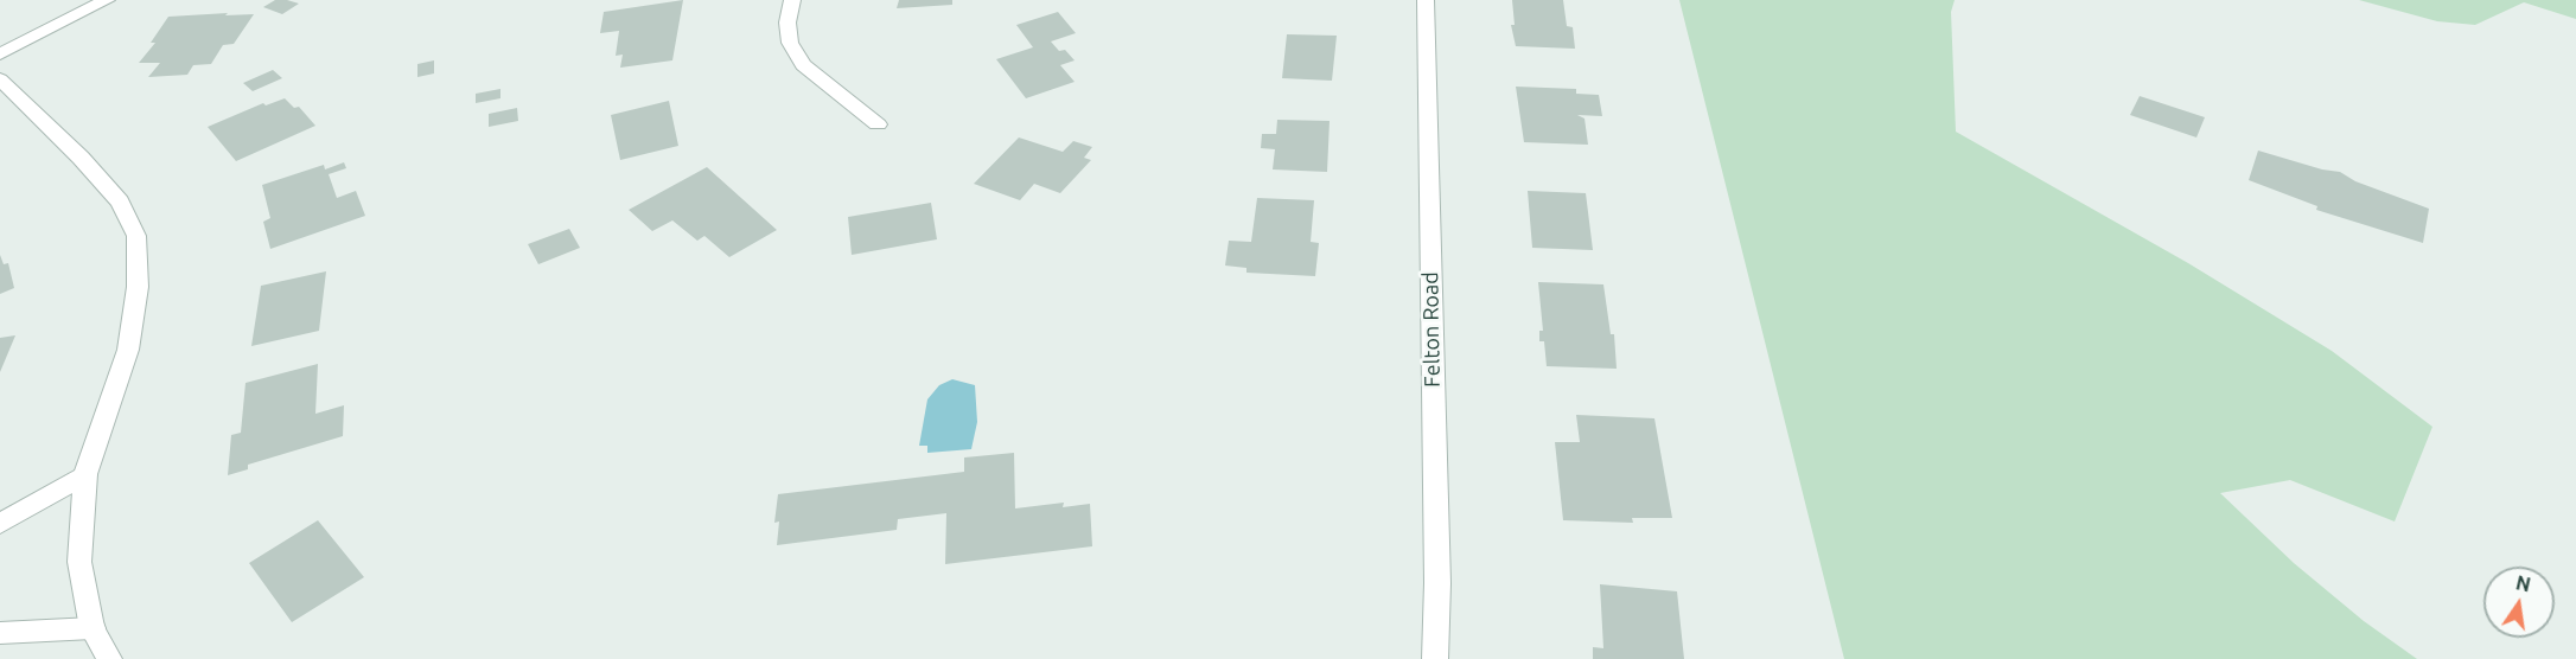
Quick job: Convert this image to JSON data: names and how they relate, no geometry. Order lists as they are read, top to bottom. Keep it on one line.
{"streets":{"street":["Felton Road"]},"north":"top"}
